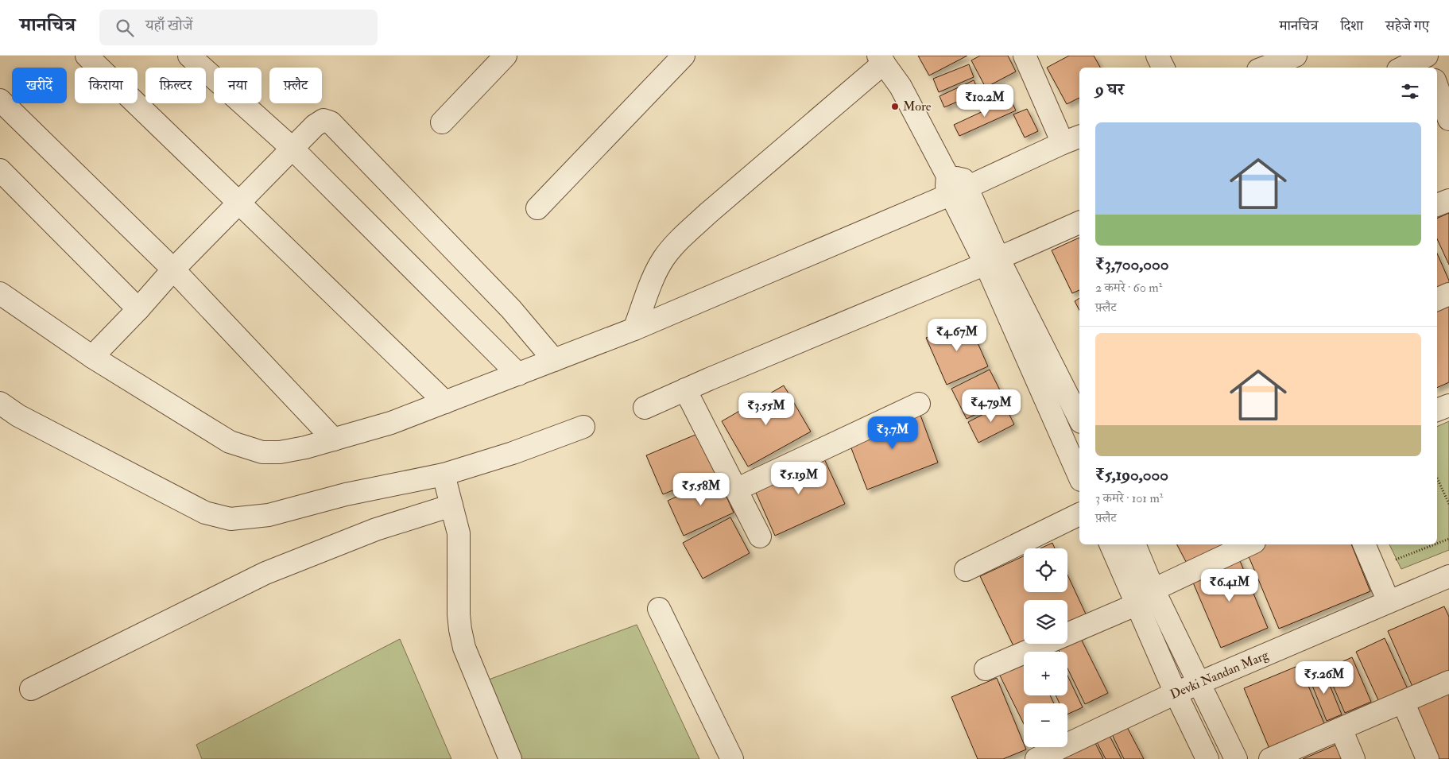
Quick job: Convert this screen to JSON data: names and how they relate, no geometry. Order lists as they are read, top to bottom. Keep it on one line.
{"streets":{"street":["Devki Nandan Marg"]},"places":["More"],"page":{"header":"मानचित्र","search":"यहाँ खोजें","nav":["मानचित्र","दिशा","सहेजे गए"],"chip":["खरीदें","किराया","फ़िल्टर","नया","फ़्लैट"],"heading":"9 घर","price":["₹10.2M","₹4.67M","₹4.79M","₹3.55M","₹3.7M","₹5.19M","₹5.58M","₹6.41M","₹5.26M"],"list":[{"name":"₹3,700,000","note":"2 कमरे · 60 m² · फ़्लैट"},{"name":"₹5,190,000","note":"3 कमरे · 101 m² · फ़्लैट"}],"map_buttons":["+","−"]}}
